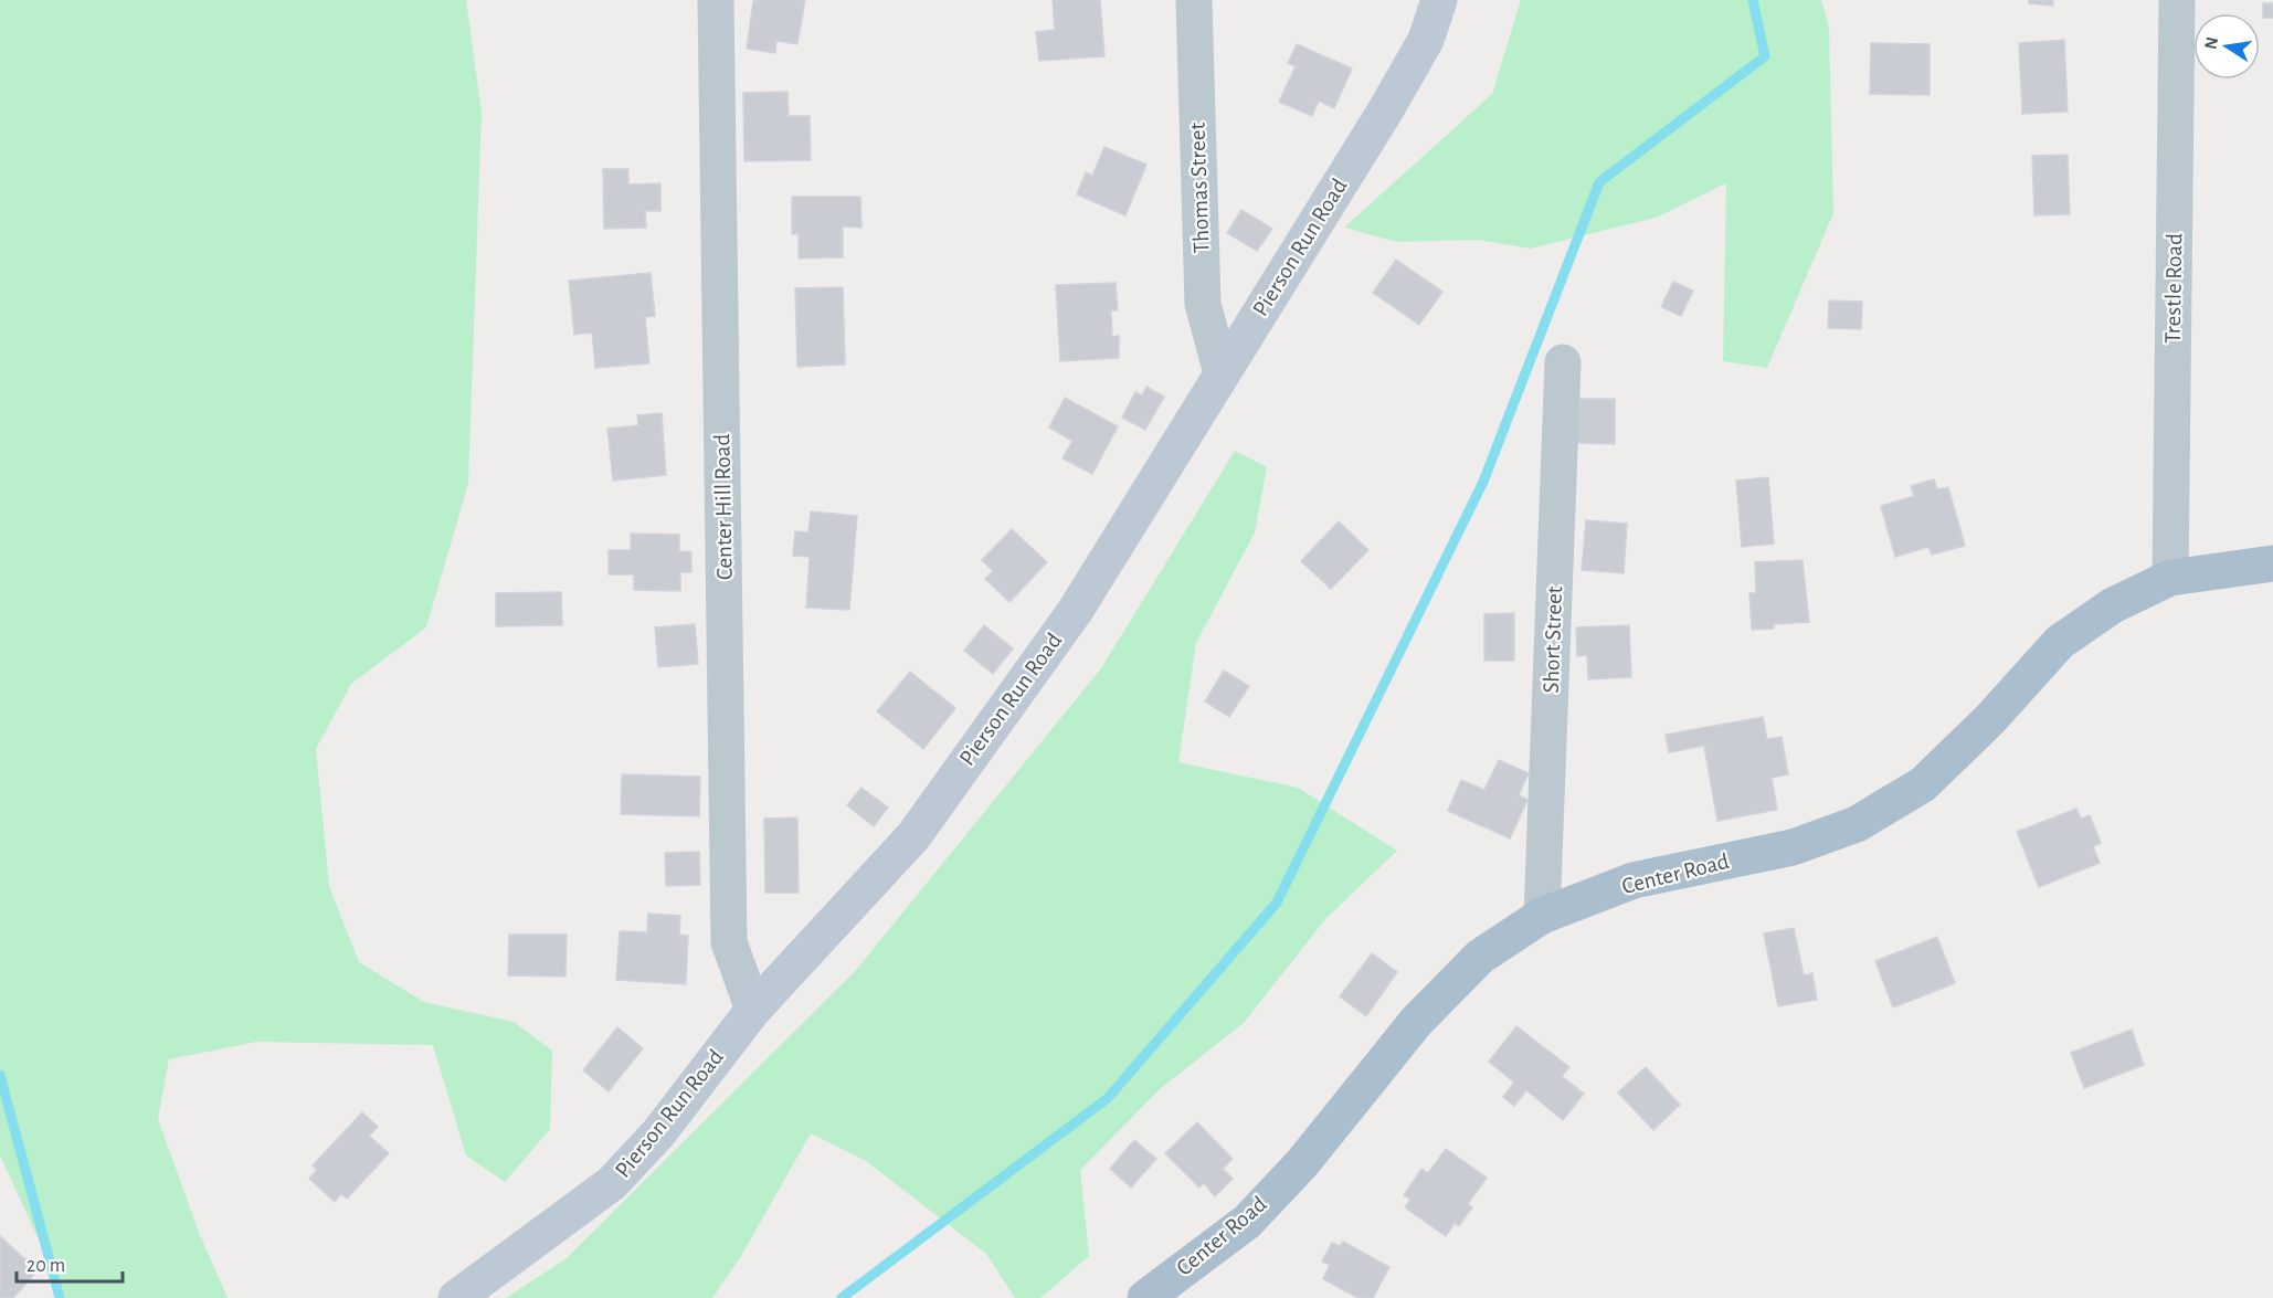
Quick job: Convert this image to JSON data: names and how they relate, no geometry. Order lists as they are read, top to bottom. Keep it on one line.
{"streets":{"main road":["Center Road"],"street":["Thomas Street","Pierson Run Road","Trestle Road","Center Hill Road","Short Street"]},"crossings":[["Thomas Street","Pierson Run Road"],["Pierson Run Road","Center Hill Road"],["Trestle Road","Center Road"],["Short Street","Center Road"]],"scale_bar":"20 m","north":"left"}
